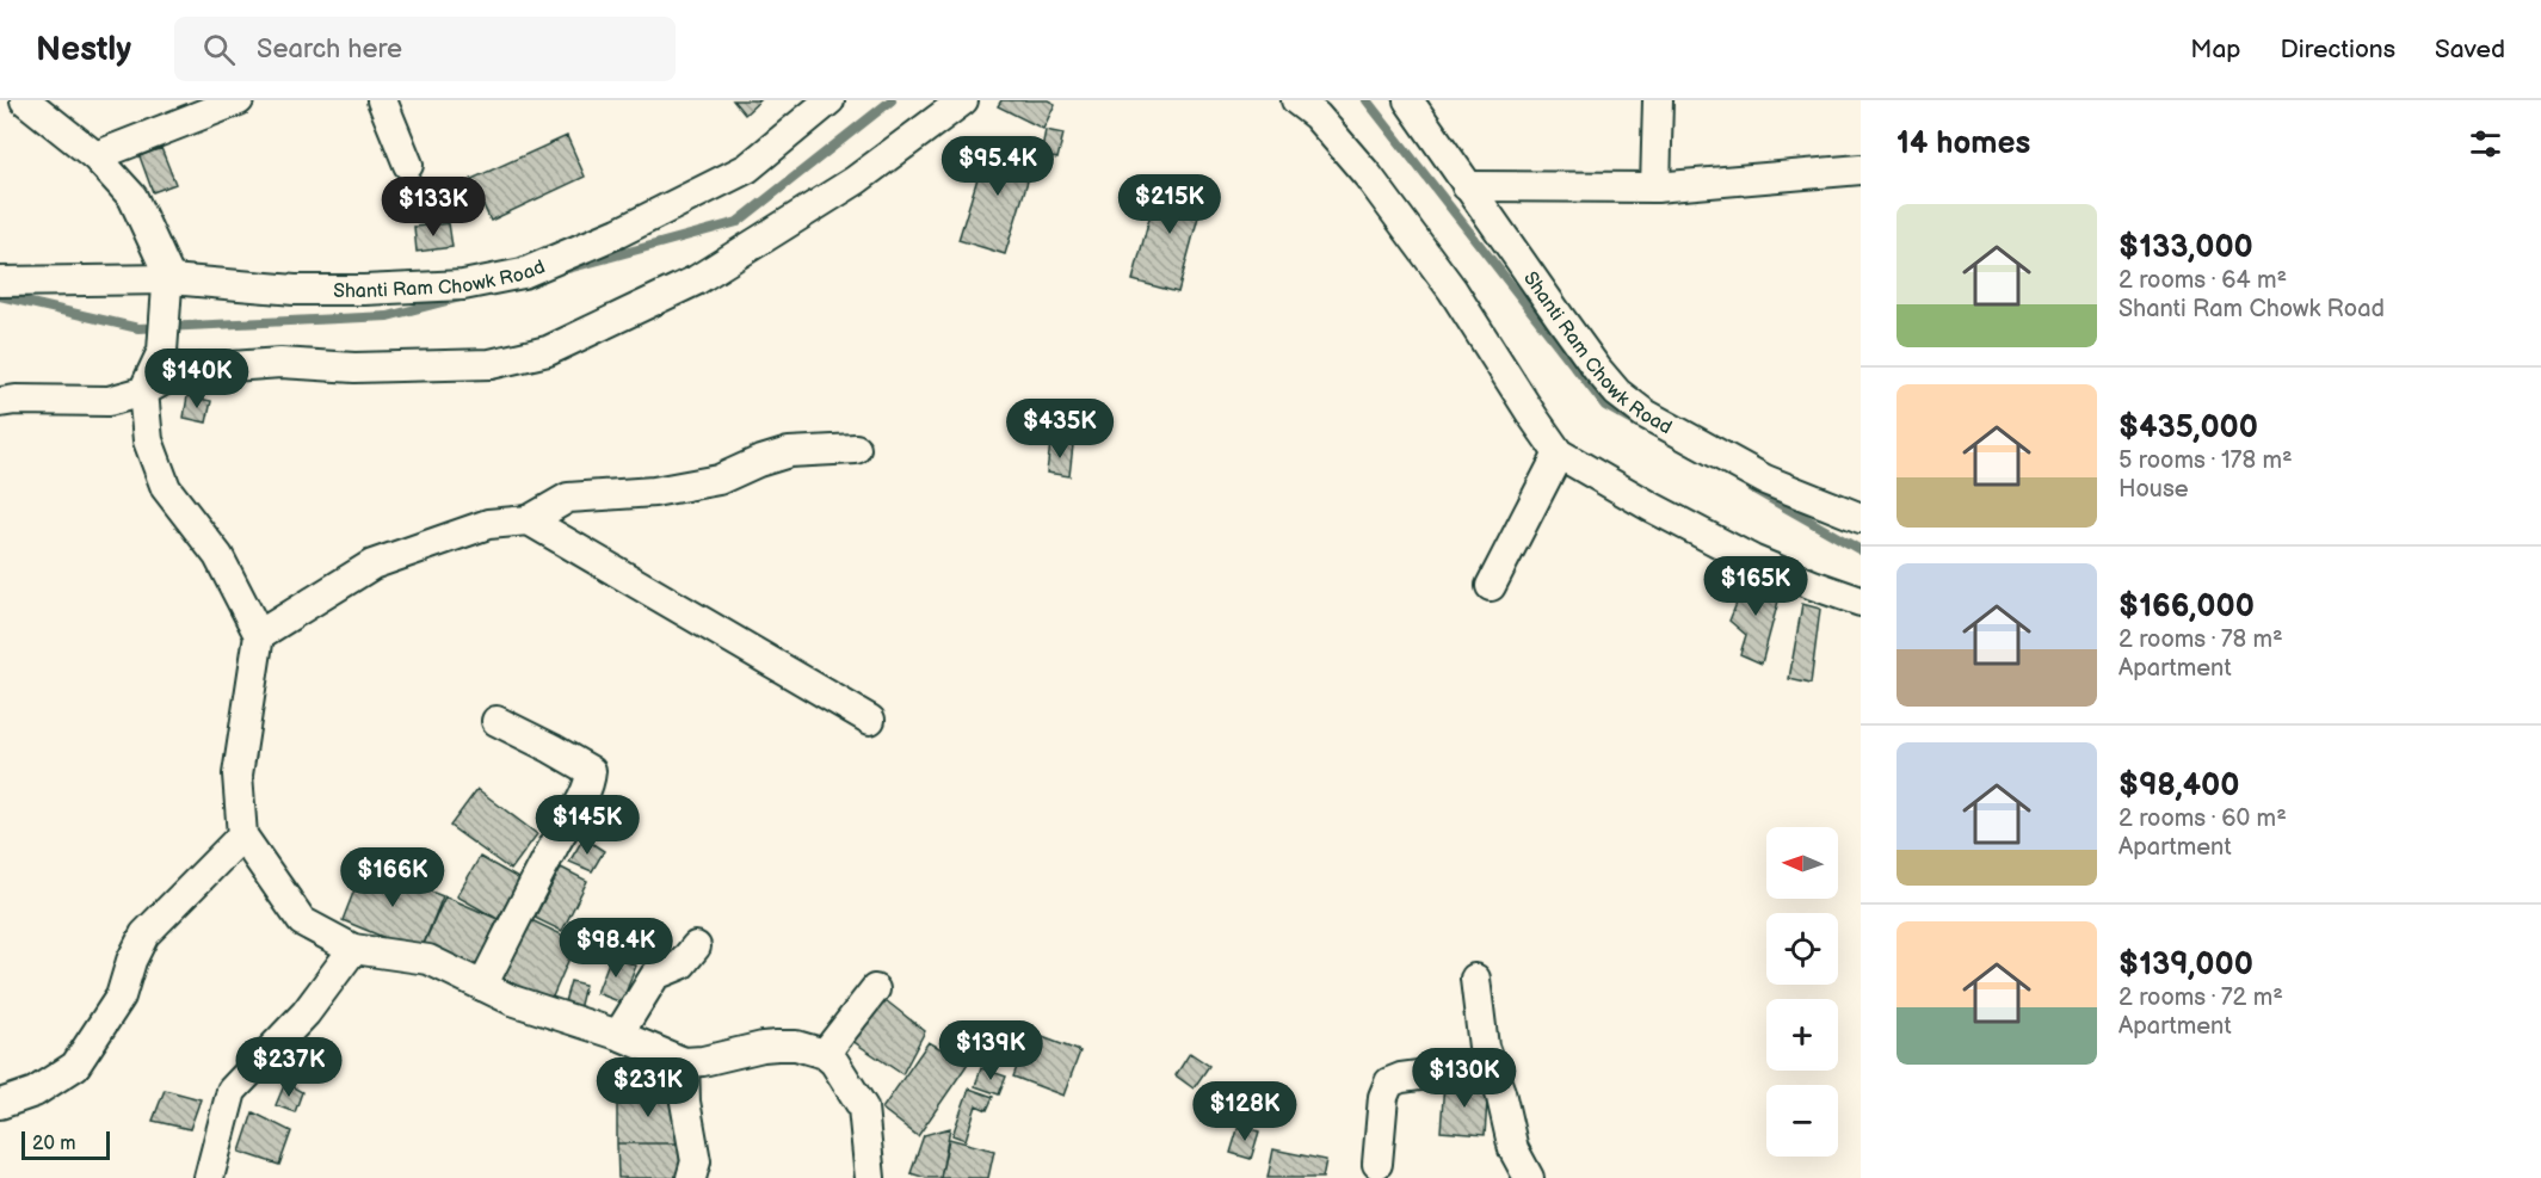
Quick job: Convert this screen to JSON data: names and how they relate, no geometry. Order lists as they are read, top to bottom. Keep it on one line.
{"streets":{"street":["Shanti Ram Chowk Road"]},"scale_bar":"20 m","north":"left","page":{"header":"Nestly","search":"Search here","nav":["Map","Directions","Saved"],"heading":"14 homes","price":["$95.4K","$215K","$133K","$140K","$435K","$165K","$145K","$166K","$98.4K","$139K","$237K","$130K","$231K","$128K"],"list":[{"name":"$133,000","note":"2 rooms · 64 m² · Shanti Ram Chowk Road"},{"name":"$435,000","note":"5 rooms · 178 m² · House"},{"name":"$166,000","note":"2 rooms · 78 m² · Apartment"},{"name":"$98,400","note":"2 rooms · 60 m² · Apartment"},{"name":"$139,000","note":"2 rooms · 72 m² · Apartment"}],"map_buttons":["+","−"],"scale":"20 m"}}
